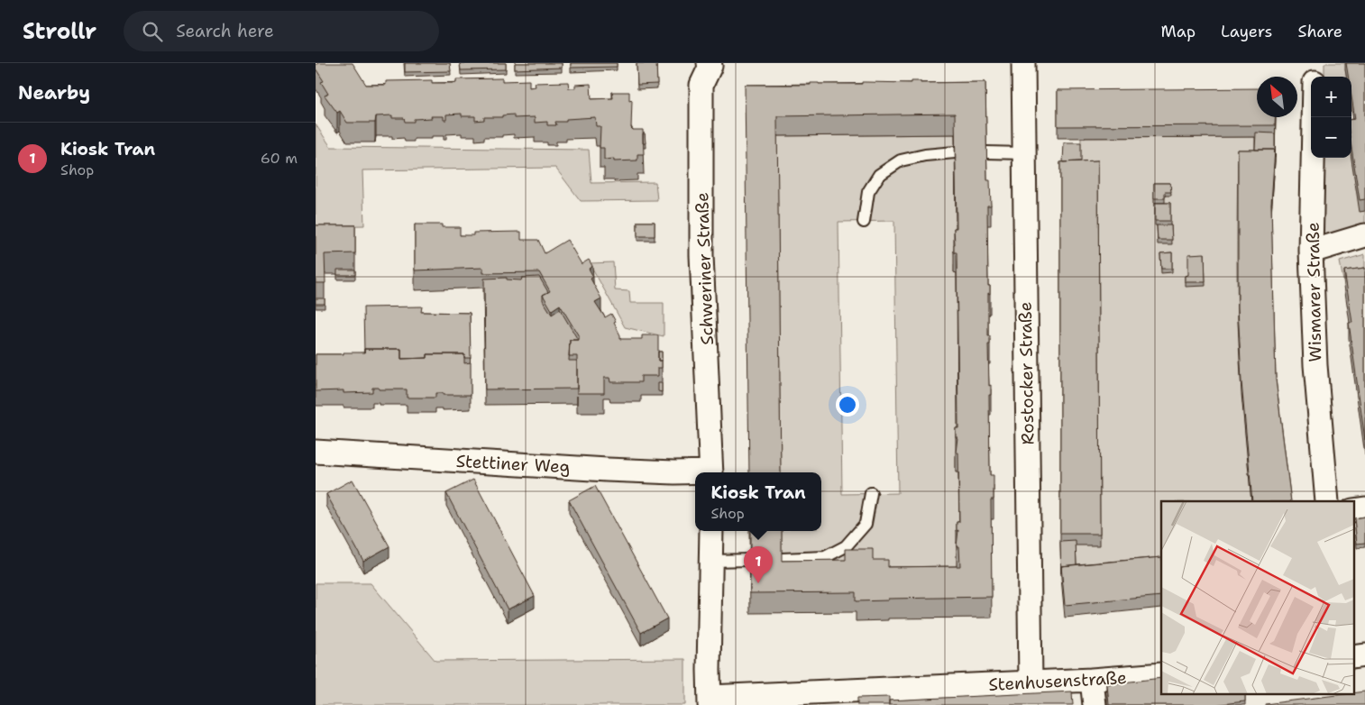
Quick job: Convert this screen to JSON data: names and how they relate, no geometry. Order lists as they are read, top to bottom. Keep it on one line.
{"streets":{"street":["Schweriner Straße","Wismarer Straße","Rostocker Straße","Stettiner Weg","Stenhusenstraße"]},"crossings":[["Rostocker Straße","Stenhusenstraße"]],"north":"top left","page":{"header":"Strollr","search":"Search here","nav":["Map","Layers","Share"],"heading":"Nearby","map_buttons":["+","−"],"list":[{"mark":"1","name":"Kiosk Tran","note":"Shop","value":"60 m"}],"popup":["Kiosk Tran","Shop"],"pins":"1"}}
